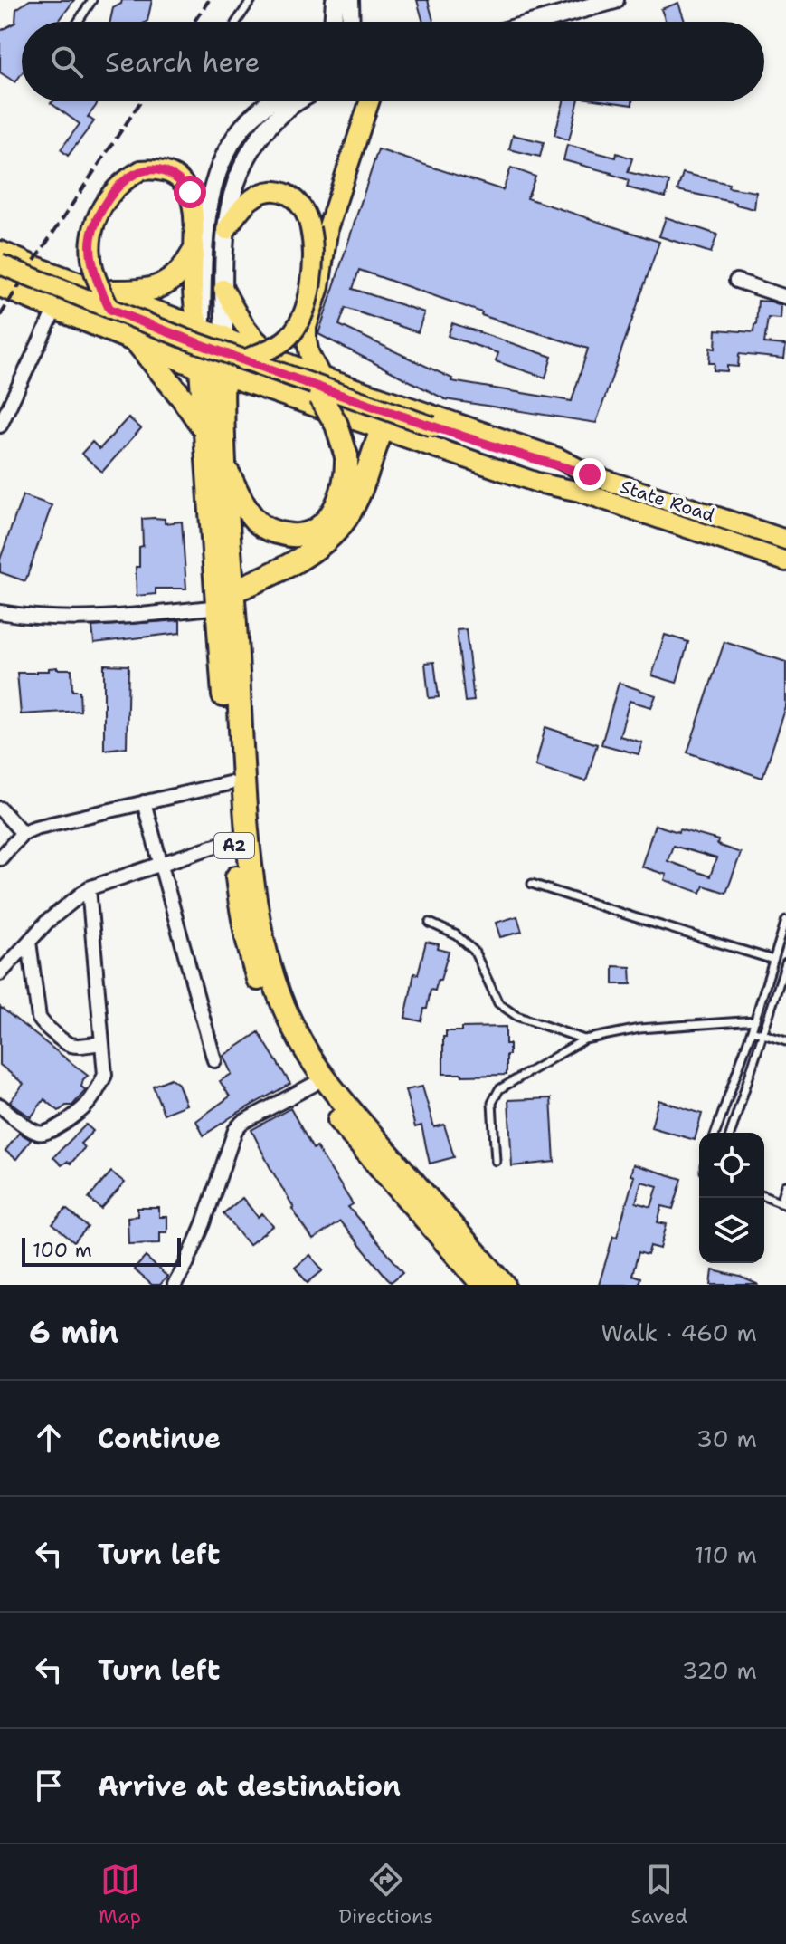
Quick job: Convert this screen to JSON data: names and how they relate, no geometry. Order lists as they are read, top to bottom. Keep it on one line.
{"streets":{"highway":["A2"],"main road":["State Road"]},"crossings":[["State Road","A2"]],"scale_bar":"100 m","page":{"search":"Search here","scale":"100 m","heading":["6 min","Walk · 460 m"],"list":[["Continue","30 m"],["Turn left","110 m"],["Turn left","320 m"],"Arrive at destination"],"nav":["Map","Directions","Saved"]}}
